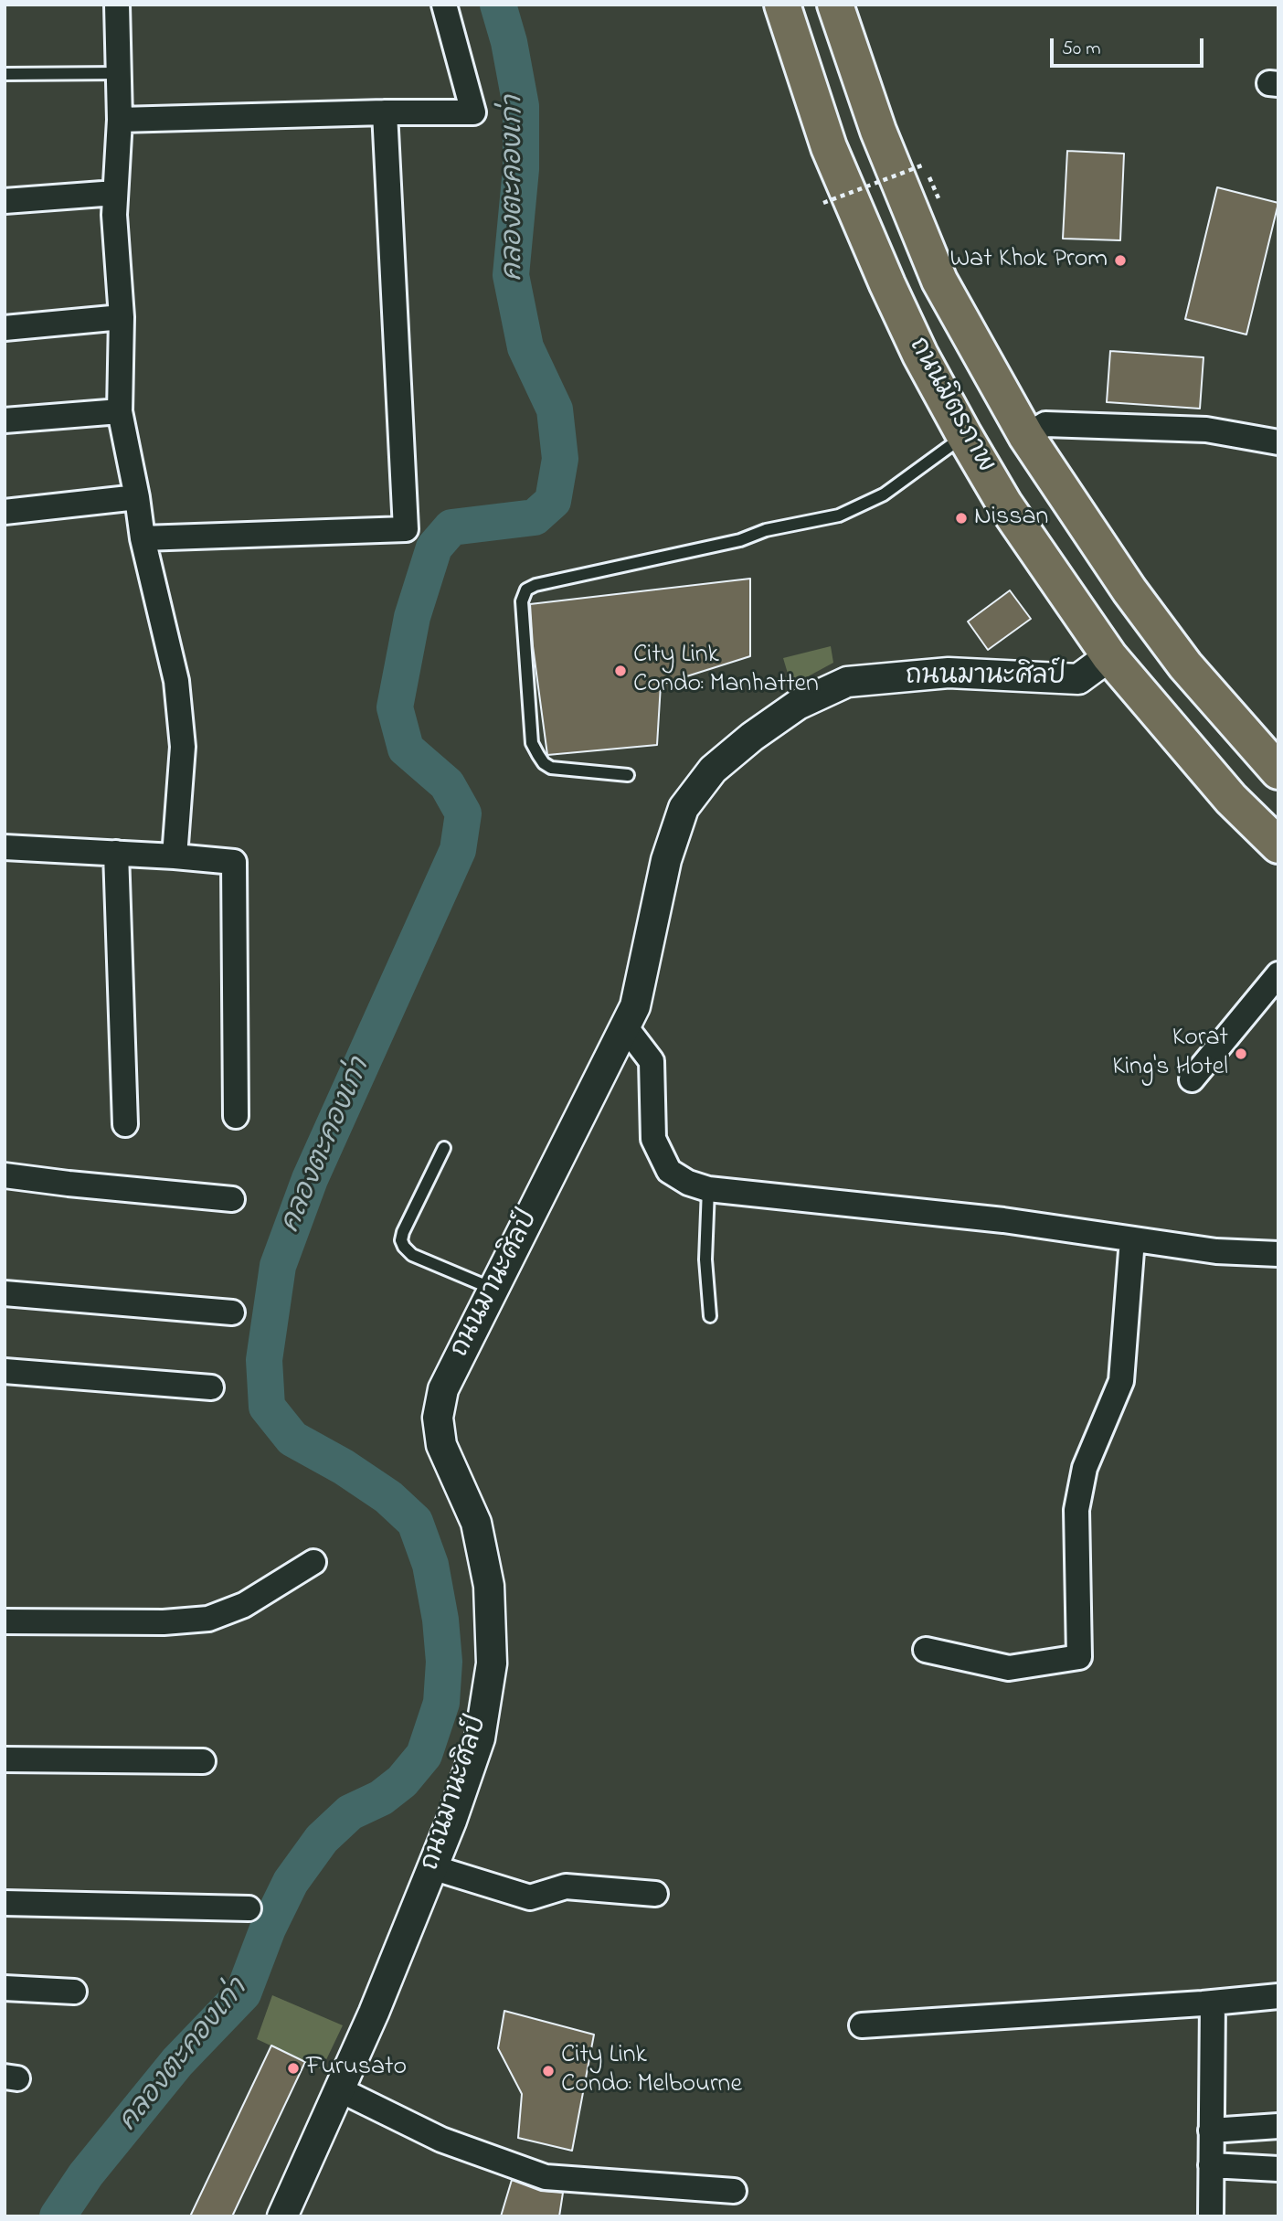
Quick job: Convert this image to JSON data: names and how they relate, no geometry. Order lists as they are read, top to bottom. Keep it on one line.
{"streets":{"highway":["ถนนมิตรภาพ"],"street":["ถนนมานะศิลป์"]},"crossings":[["ถนนมิตรภาพ","ถนนมานะศิลป์"]],"water":["คลองตะคองเก่า"],"places":["Wat Khok Prom","Nissan","City Link Condo: Manhatten","Korat King's Hotel","Furusato","City Link Condo: Melbourne"],"scale_bar":"50 m"}
